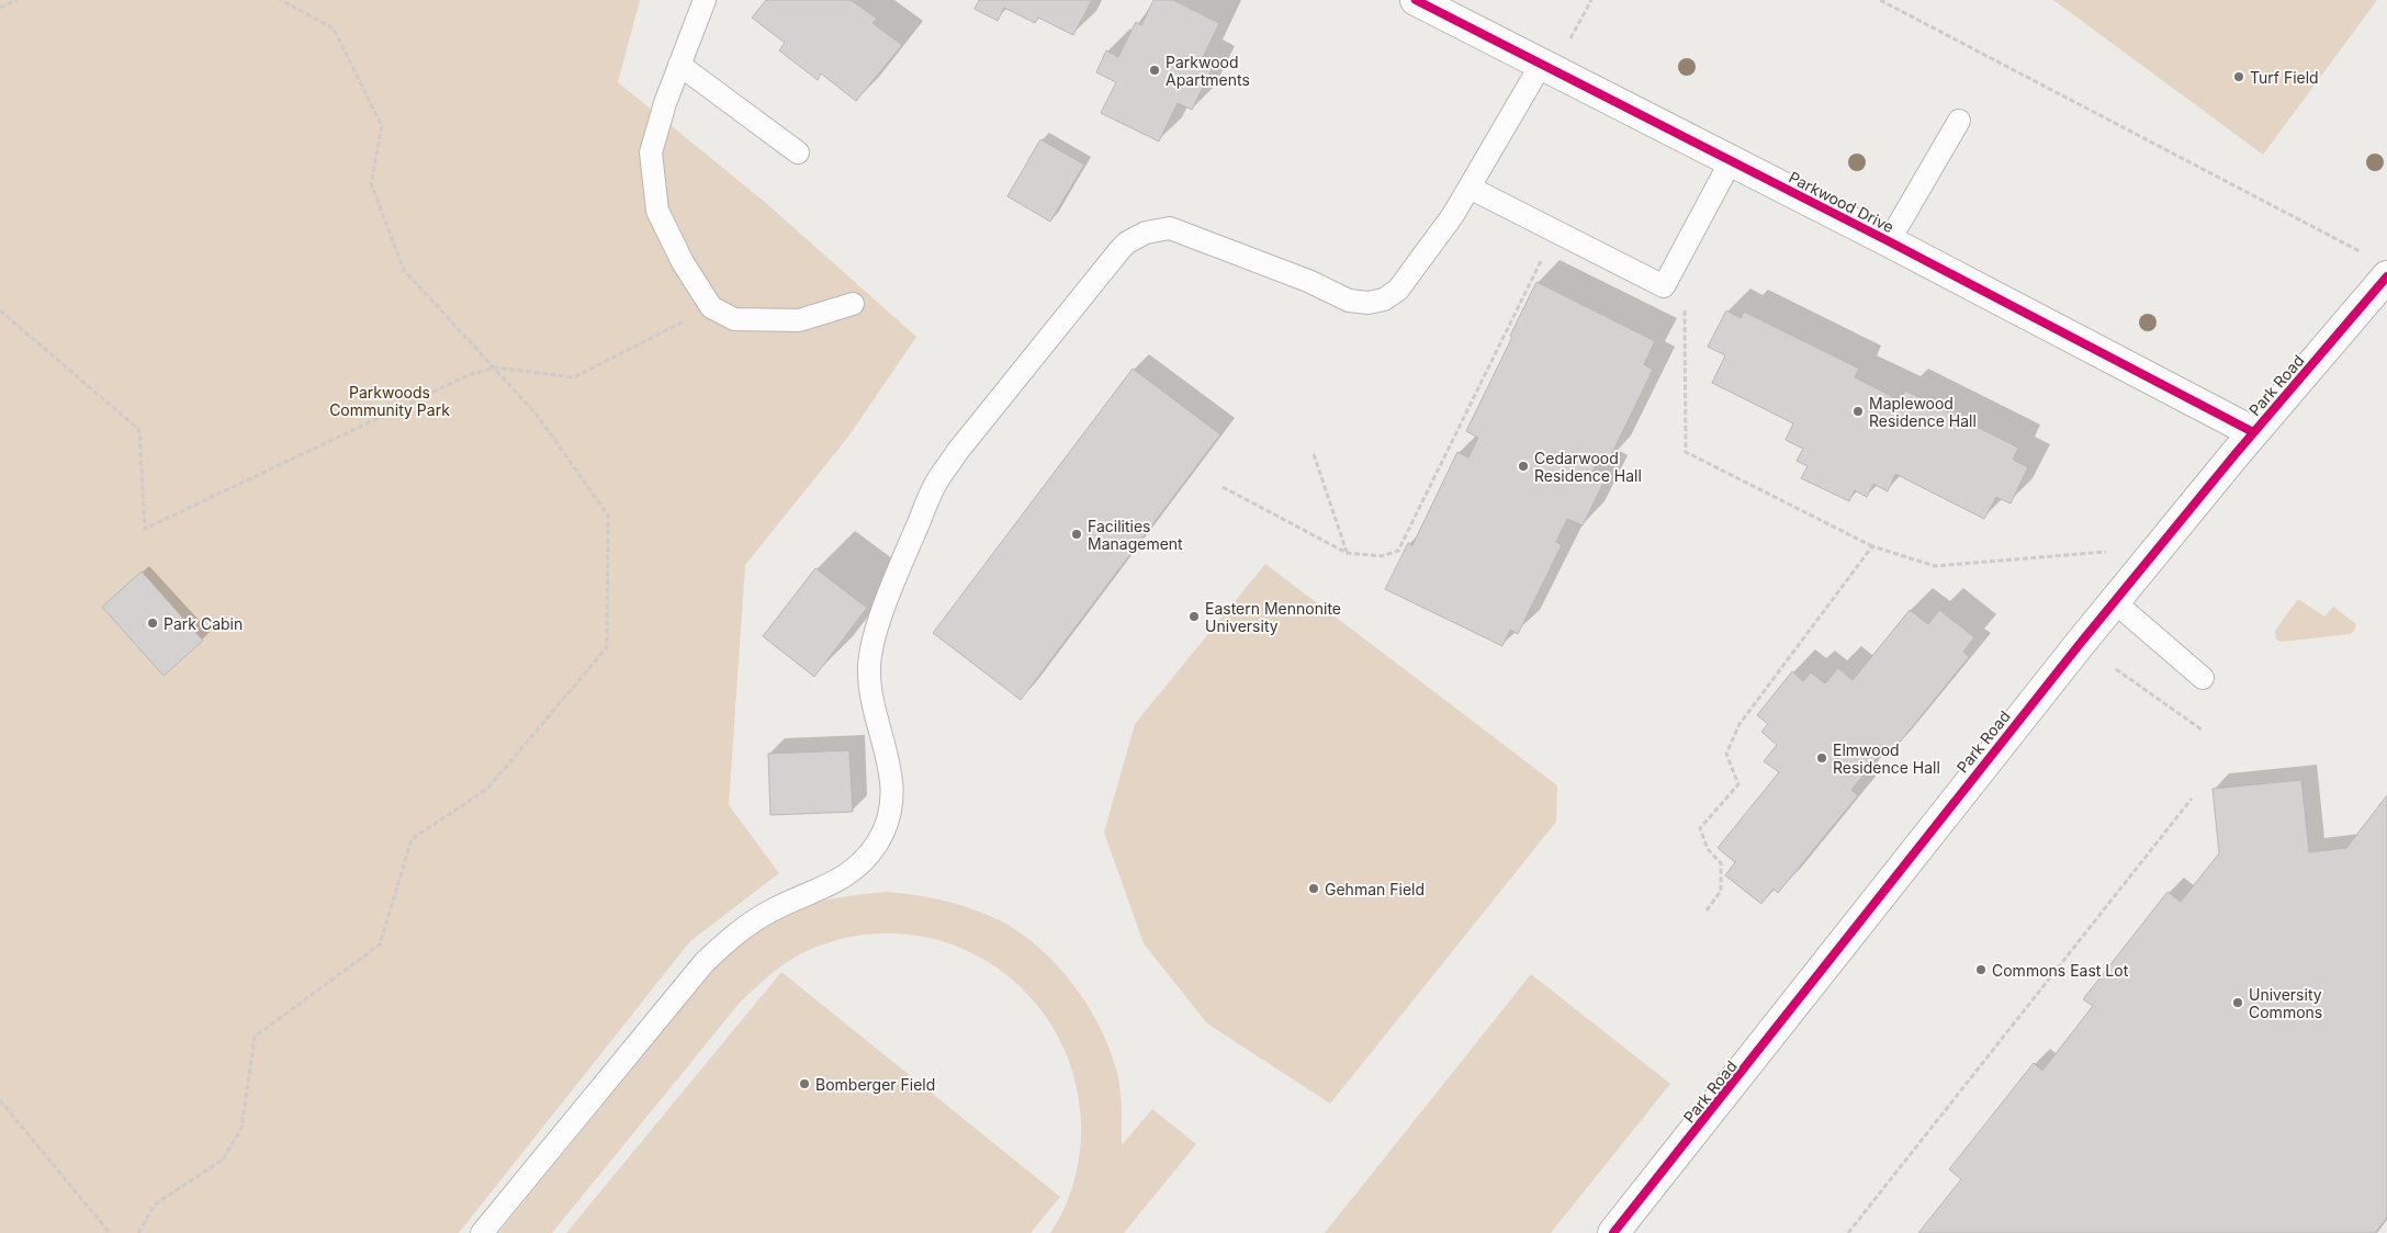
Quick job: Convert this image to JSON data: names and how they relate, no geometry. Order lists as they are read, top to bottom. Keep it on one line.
{"streets":{"street":["Parkwood Drive","Park Road"]},"crossings":[["Parkwood Drive","Park Road"]],"parks":["Parkwoods Community Park"],"places":["Parkwood Apartments","Turf Field","Maplewood Residence Hall","Cedarwood Residence Hall","Facilities Management","Eastern Mennonite University","Park Cabin","Elmwood Residence Hall","Gehman Field","Commons East Lot","University Commons","Bomberger Field"]}
